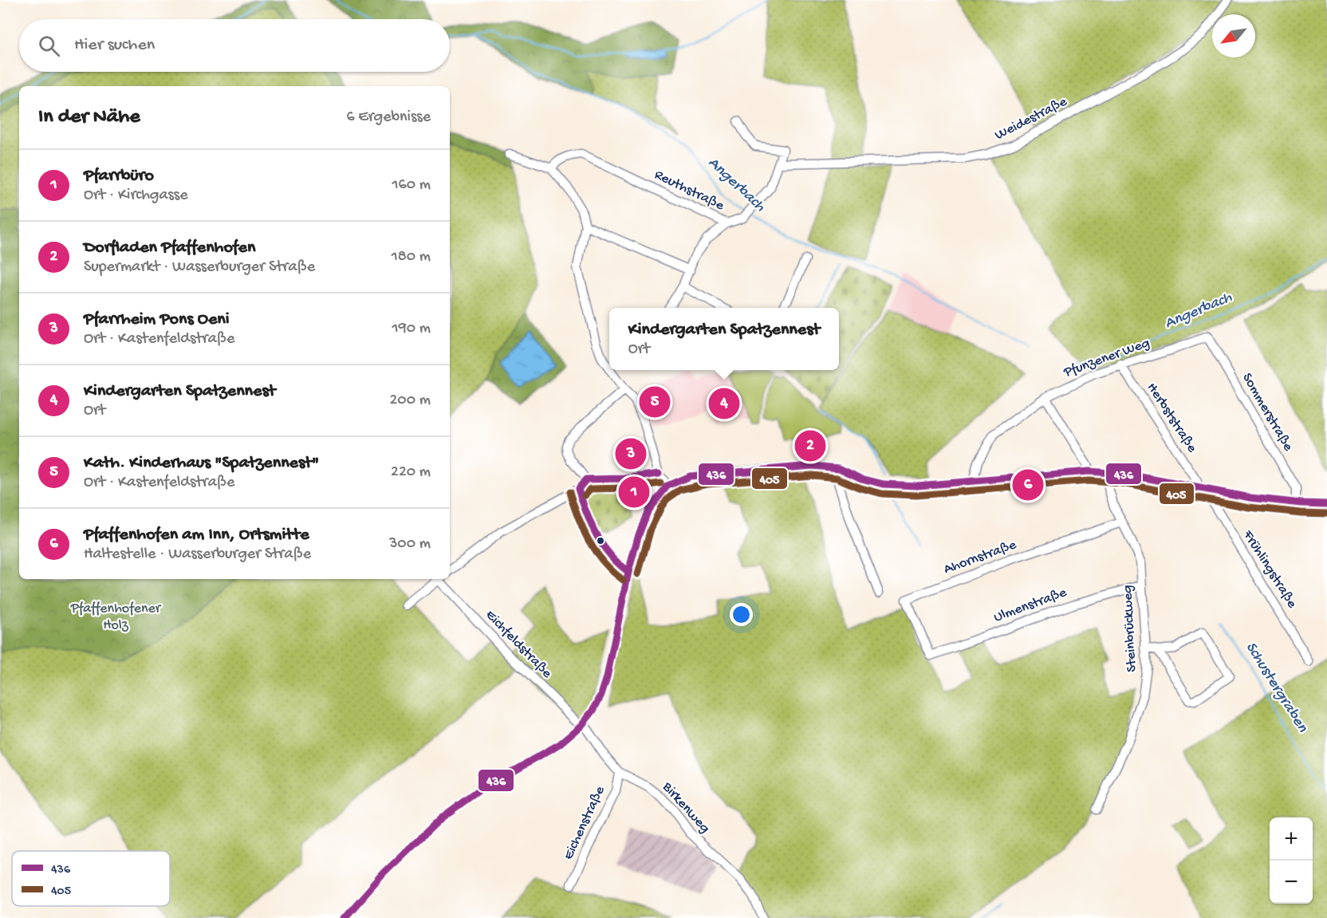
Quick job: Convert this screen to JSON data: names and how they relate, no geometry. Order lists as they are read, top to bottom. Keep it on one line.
{"streets":{"street":["Weidestraße","Reuthstraße","Pfunzener Weg","Sommerstraße","Herbststraße","Ahornstraße","Frühlingstraße","Ulmenstraße","Steinbrückweg","Eichfeldstraße","Birkenweg","Eichenstraße"]},"crossings":[["Weidestraße","Reuthstraße"],["Pfunzener Weg","Sommerstraße"],["Pfunzener Weg","Herbststraße"],["Ahornstraße","Ulmenstraße"],["Ahornstraße","Steinbrückweg"],["Ulmenstraße","Steinbrückweg"],["Eichfeldstraße","Birkenweg"],["Birkenweg","Eichenstraße"]],"water":["Angerbach","Schustergraben"],"parks":["Pfaffenhofener Holz"],"lines":["transit line 436","transit line 405"],"legend":["436","405"],"north":"bottom left","page":{"search":"Hier suchen","heading":["In der Nähe","6 Ergebnisse"],"list":[{"mark":"1","name":"Pfarrbüro","note":"Ort · Kirchgasse","value":"160 m"},{"mark":"2","name":"Dorfladen Pfaffenhofen","note":"Supermarkt · Wasserburger Straße","value":"180 m"},{"mark":"3","name":"Pfarrheim Pons Oeni","note":"Ort · Kastenfeldstraße","value":"190 m"},{"mark":"4","name":"Kindergarten Spatzennest","note":"Ort","value":"200 m"},{"mark":"5","name":"Kath. Kinderhaus \"Spatzennest\"","note":"Ort · Kastenfeldstraße","value":"220 m"},{"mark":"6","name":"Pfaffenhofen am Inn, Ortsmitte","note":"Haltestelle · Wasserburger Straße","value":"300 m"}],"popup":["Kindergarten Spatzennest","Ort"],"pins":["5","4","2","3","6","1"],"map_buttons":["+","−"]}}
